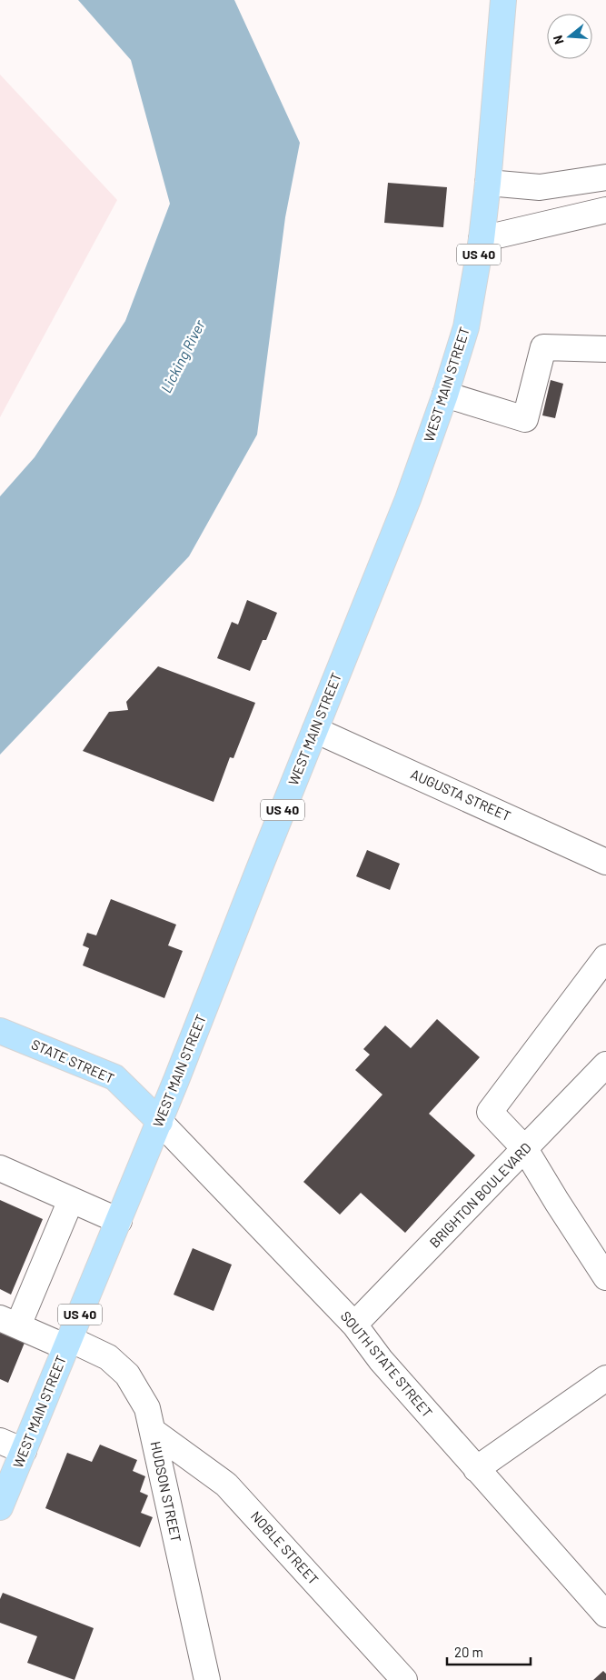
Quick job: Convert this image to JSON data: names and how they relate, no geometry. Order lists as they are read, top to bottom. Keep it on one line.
{"streets":{"main road":["US 40","WEST MAIN STREET","STATE STREET"],"street":["AUGUSTA STREET","BRIGHTON BOULEVARD","SOUTH STATE STREET","HUDSON STREET","NOBLE STREET"]},"crossings":[["WEST MAIN STREET","AUGUSTA STREET"],["WEST MAIN STREET","STATE STREET"],["WEST MAIN STREET","SOUTH STATE STREET"],["WEST MAIN STREET","HUDSON STREET"],["STATE STREET","SOUTH STATE STREET"],["BRIGHTON BOULEVARD","SOUTH STATE STREET"],["HUDSON STREET","NOBLE STREET"]],"water":["Licking River"],"scale_bar":"20 m","north":"left"}
